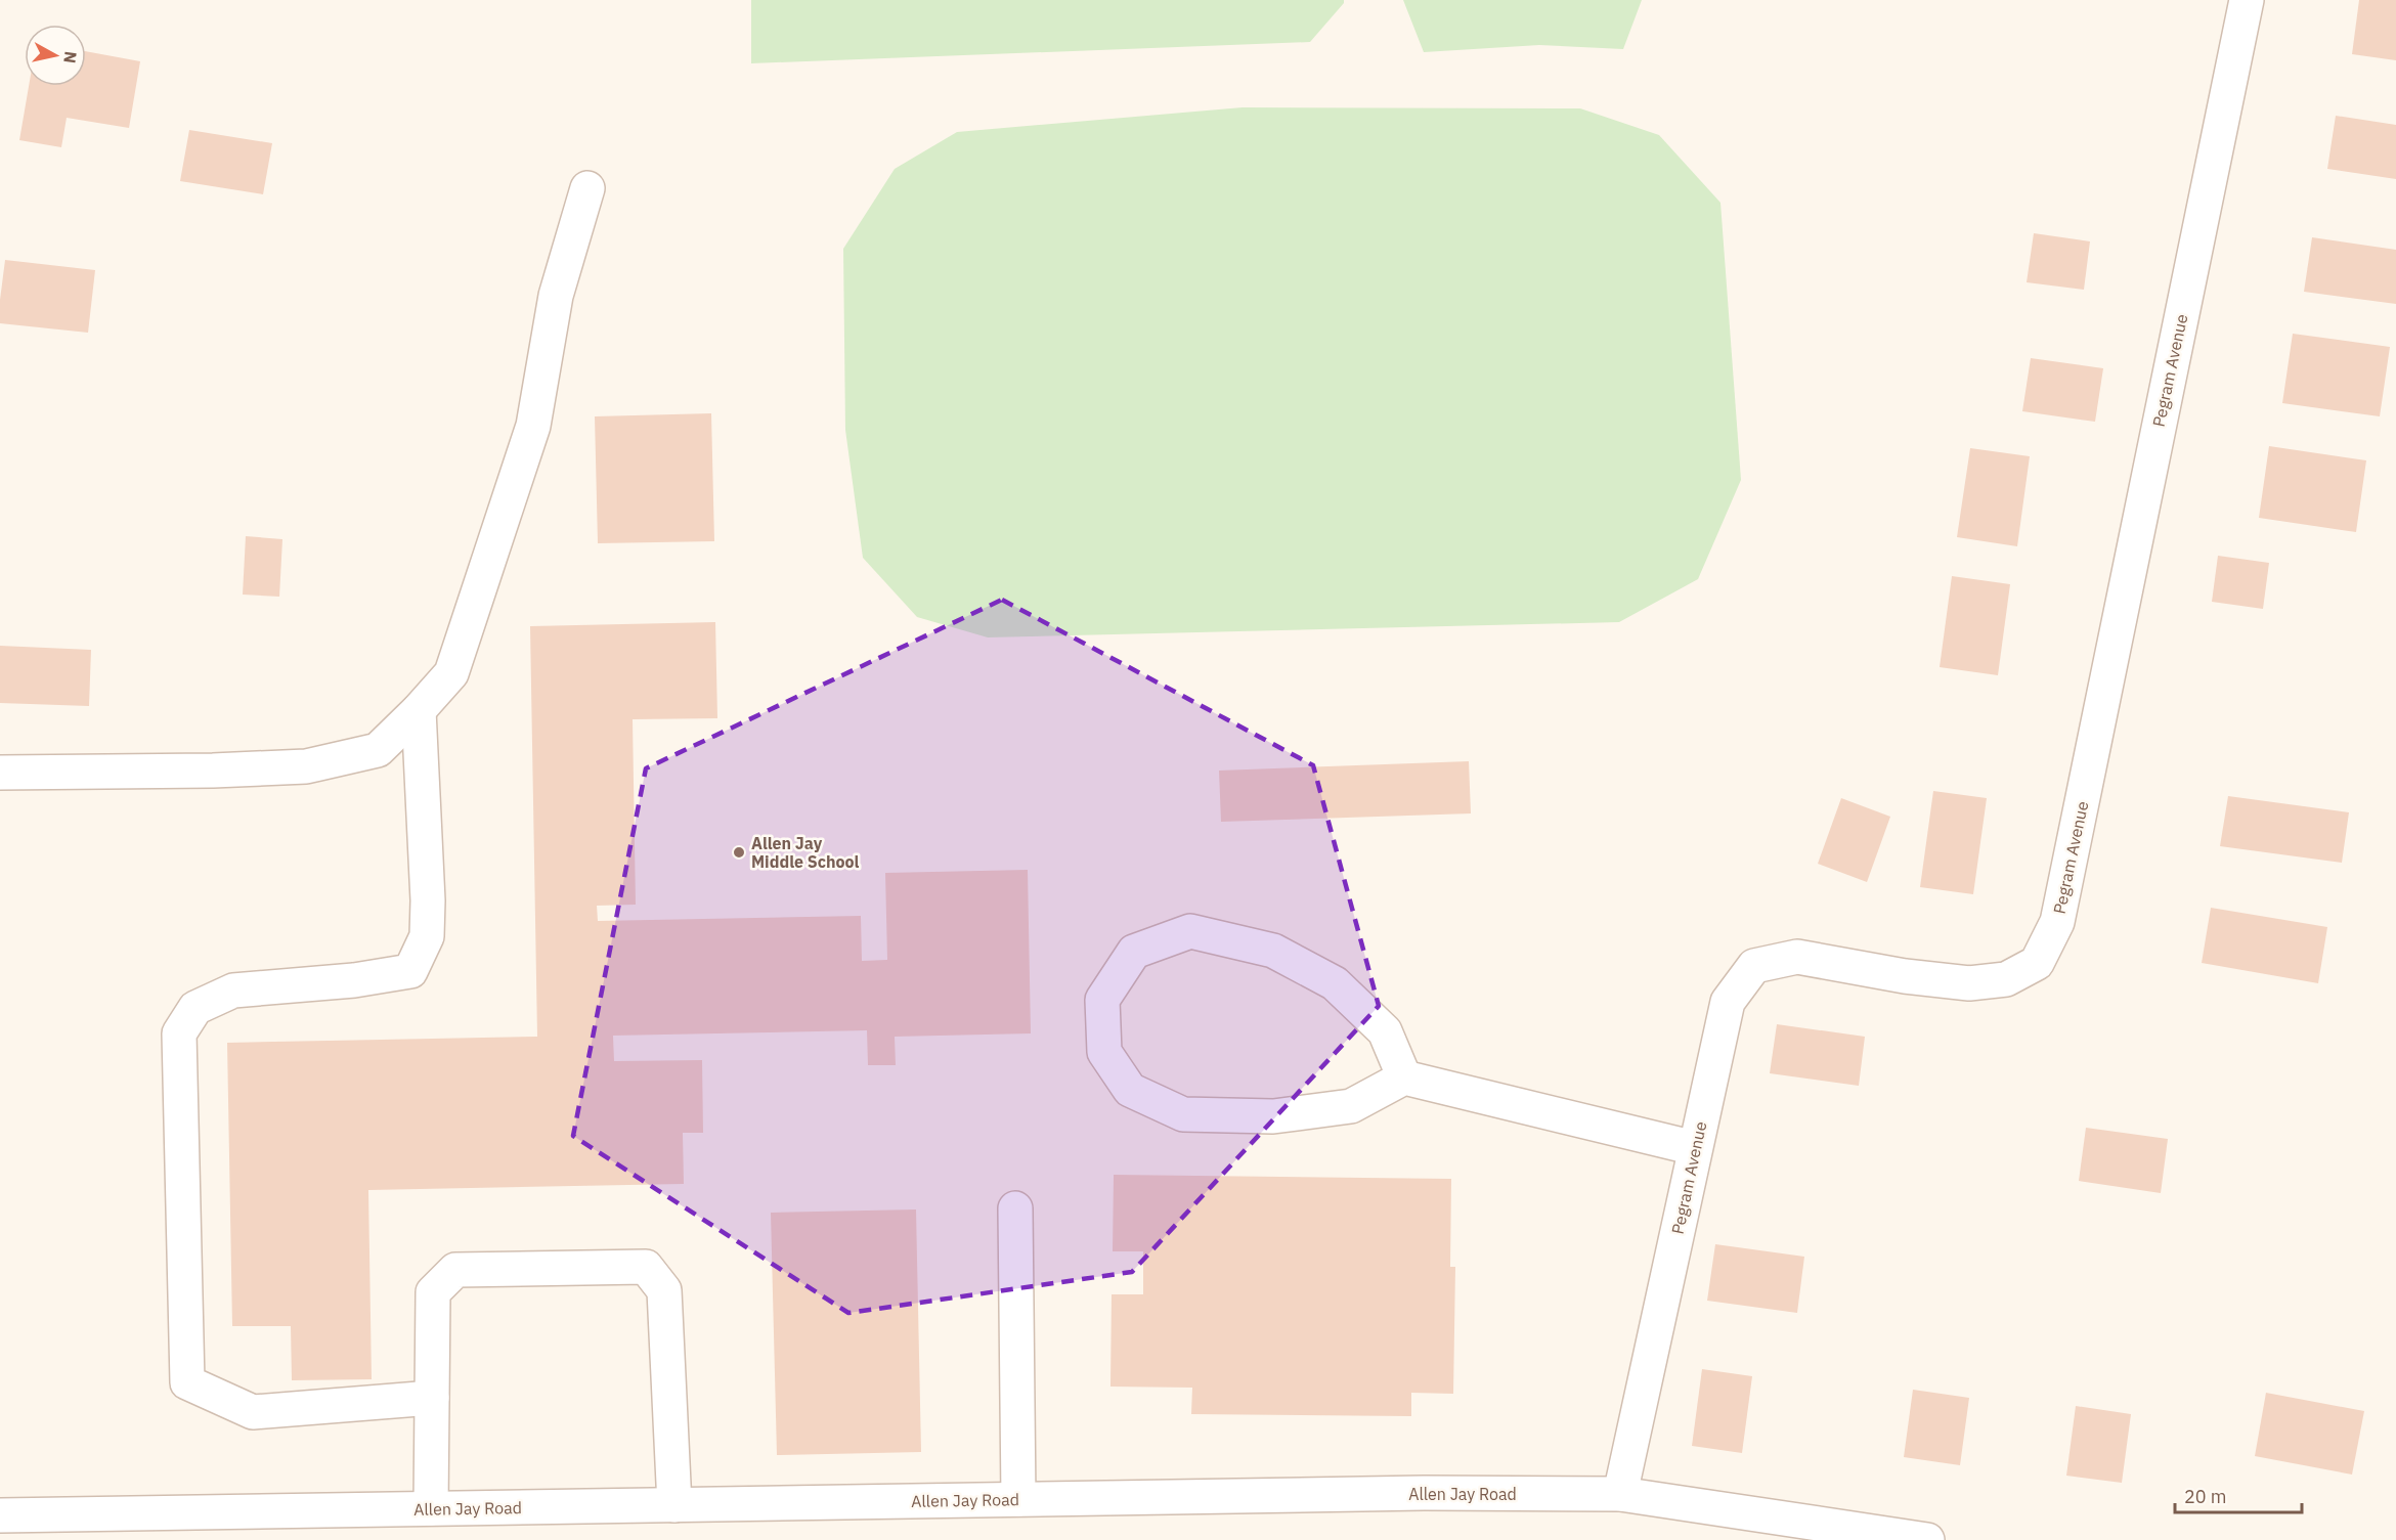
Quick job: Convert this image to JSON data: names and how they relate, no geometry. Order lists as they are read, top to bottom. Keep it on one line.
{"streets":{"street":["Pegram Avenue","Allen Jay Road"]},"crossings":[["Pegram Avenue","Allen Jay Road"]],"places":["Allen Jay Middle School"],"scale_bar":"20 m","north":"right"}
